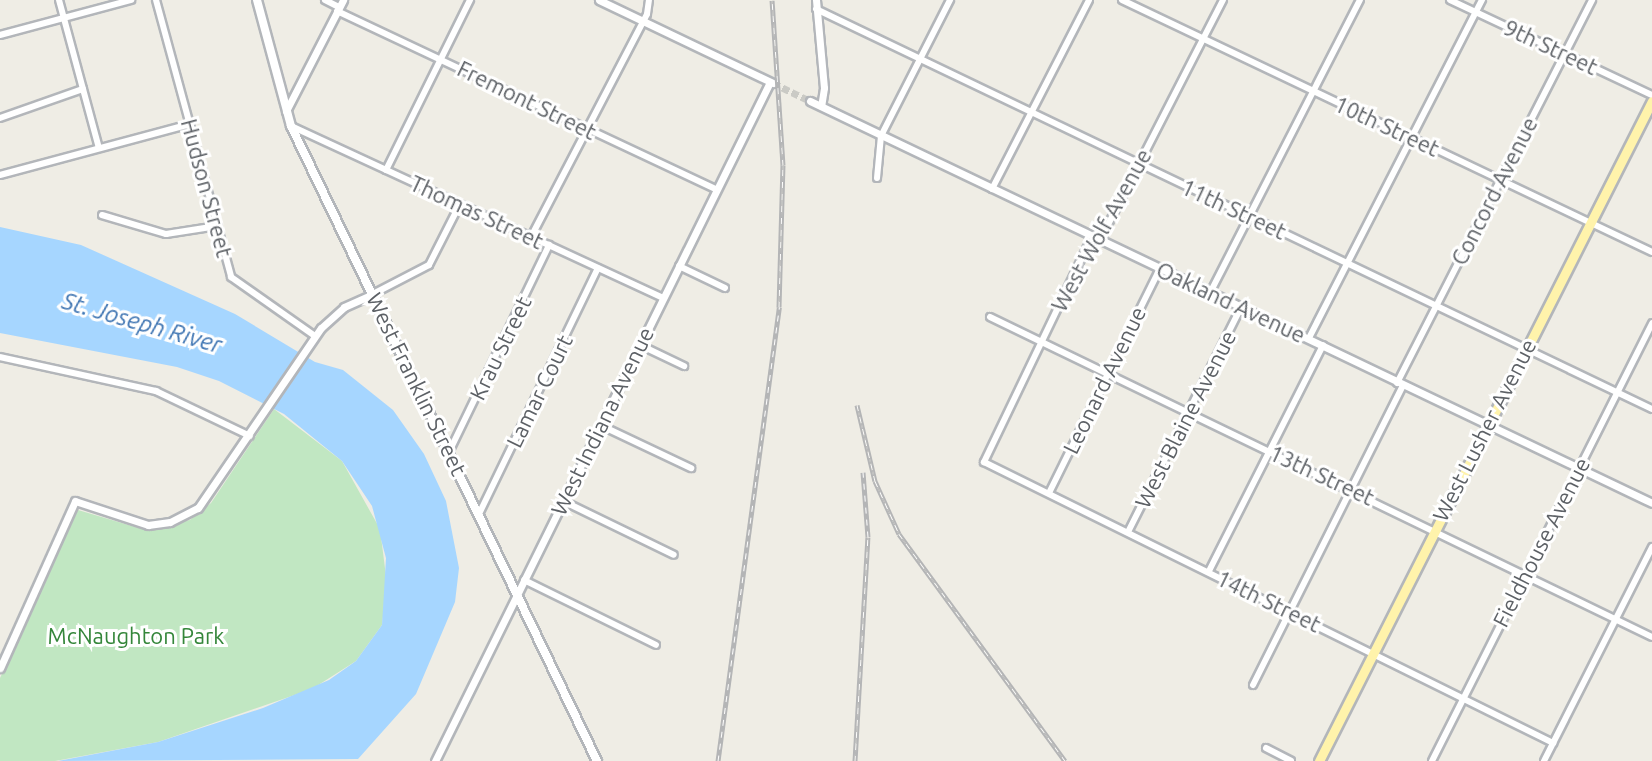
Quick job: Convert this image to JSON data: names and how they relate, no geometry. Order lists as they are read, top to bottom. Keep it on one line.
{"streets":{"main road":["West Franklin Street","West Lusher Avenue"],"street":["9th Street","Fremont Street","10th Street","Hudson Street","Concord Avenue","11th Street","Thomas Street","West Wolf Avenue","Oakland Avenue","Krau Street","Leonard Avenue","Lamar Court","West Blaine Avenue","West Indiana Avenue","13th Street","Fieldhouse Avenue","14th Street"]},"crossings":[["9th Street","Concord Avenue"],["9th Street","West Lusher Avenue"],["Fremont Street","West Indiana Avenue"],["10th Street","Concord Avenue"],["10th Street","West Wolf Avenue"],["10th Street","West Lusher Avenue"],["Concord Avenue","11th Street"],["Concord Avenue","Oakland Avenue"],["Concord Avenue","13th Street"],["Concord Avenue","14th Street"],["11th Street","West Wolf Avenue"],["11th Street","West Lusher Avenue"],["11th Street","Fieldhouse Avenue"],["Thomas Street","Krau Street"],["Thomas Street","West Franklin Street"],["Thomas Street","Lamar Court"],["Thomas Street","West Indiana Avenue"],["West Wolf Avenue","Oakland Avenue"],["West Wolf Avenue","13th Street"],["West Wolf Avenue","14th Street"],["Oakland Avenue","Leonard Avenue"],["Oakland Avenue","West Blaine Avenue"],["Oakland Avenue","West Lusher Avenue"],["Oakland Avenue","Fieldhouse Avenue"],["Krau Street","West Franklin Street"],["Leonard Avenue","13th Street"],["Leonard Avenue","14th Street"],["West Franklin Street","Lamar Court"],["West Franklin Street","West Indiana Avenue"],["West Blaine Avenue","13th Street"],["West Blaine Avenue","14th Street"],["West Lusher Avenue","13th Street"],["West Lusher Avenue","14th Street"],["13th Street","Fieldhouse Avenue"],["Fieldhouse Avenue","14th Street"]],"water":["St. Joseph River"],"parks":["McNaughton Park"]}
